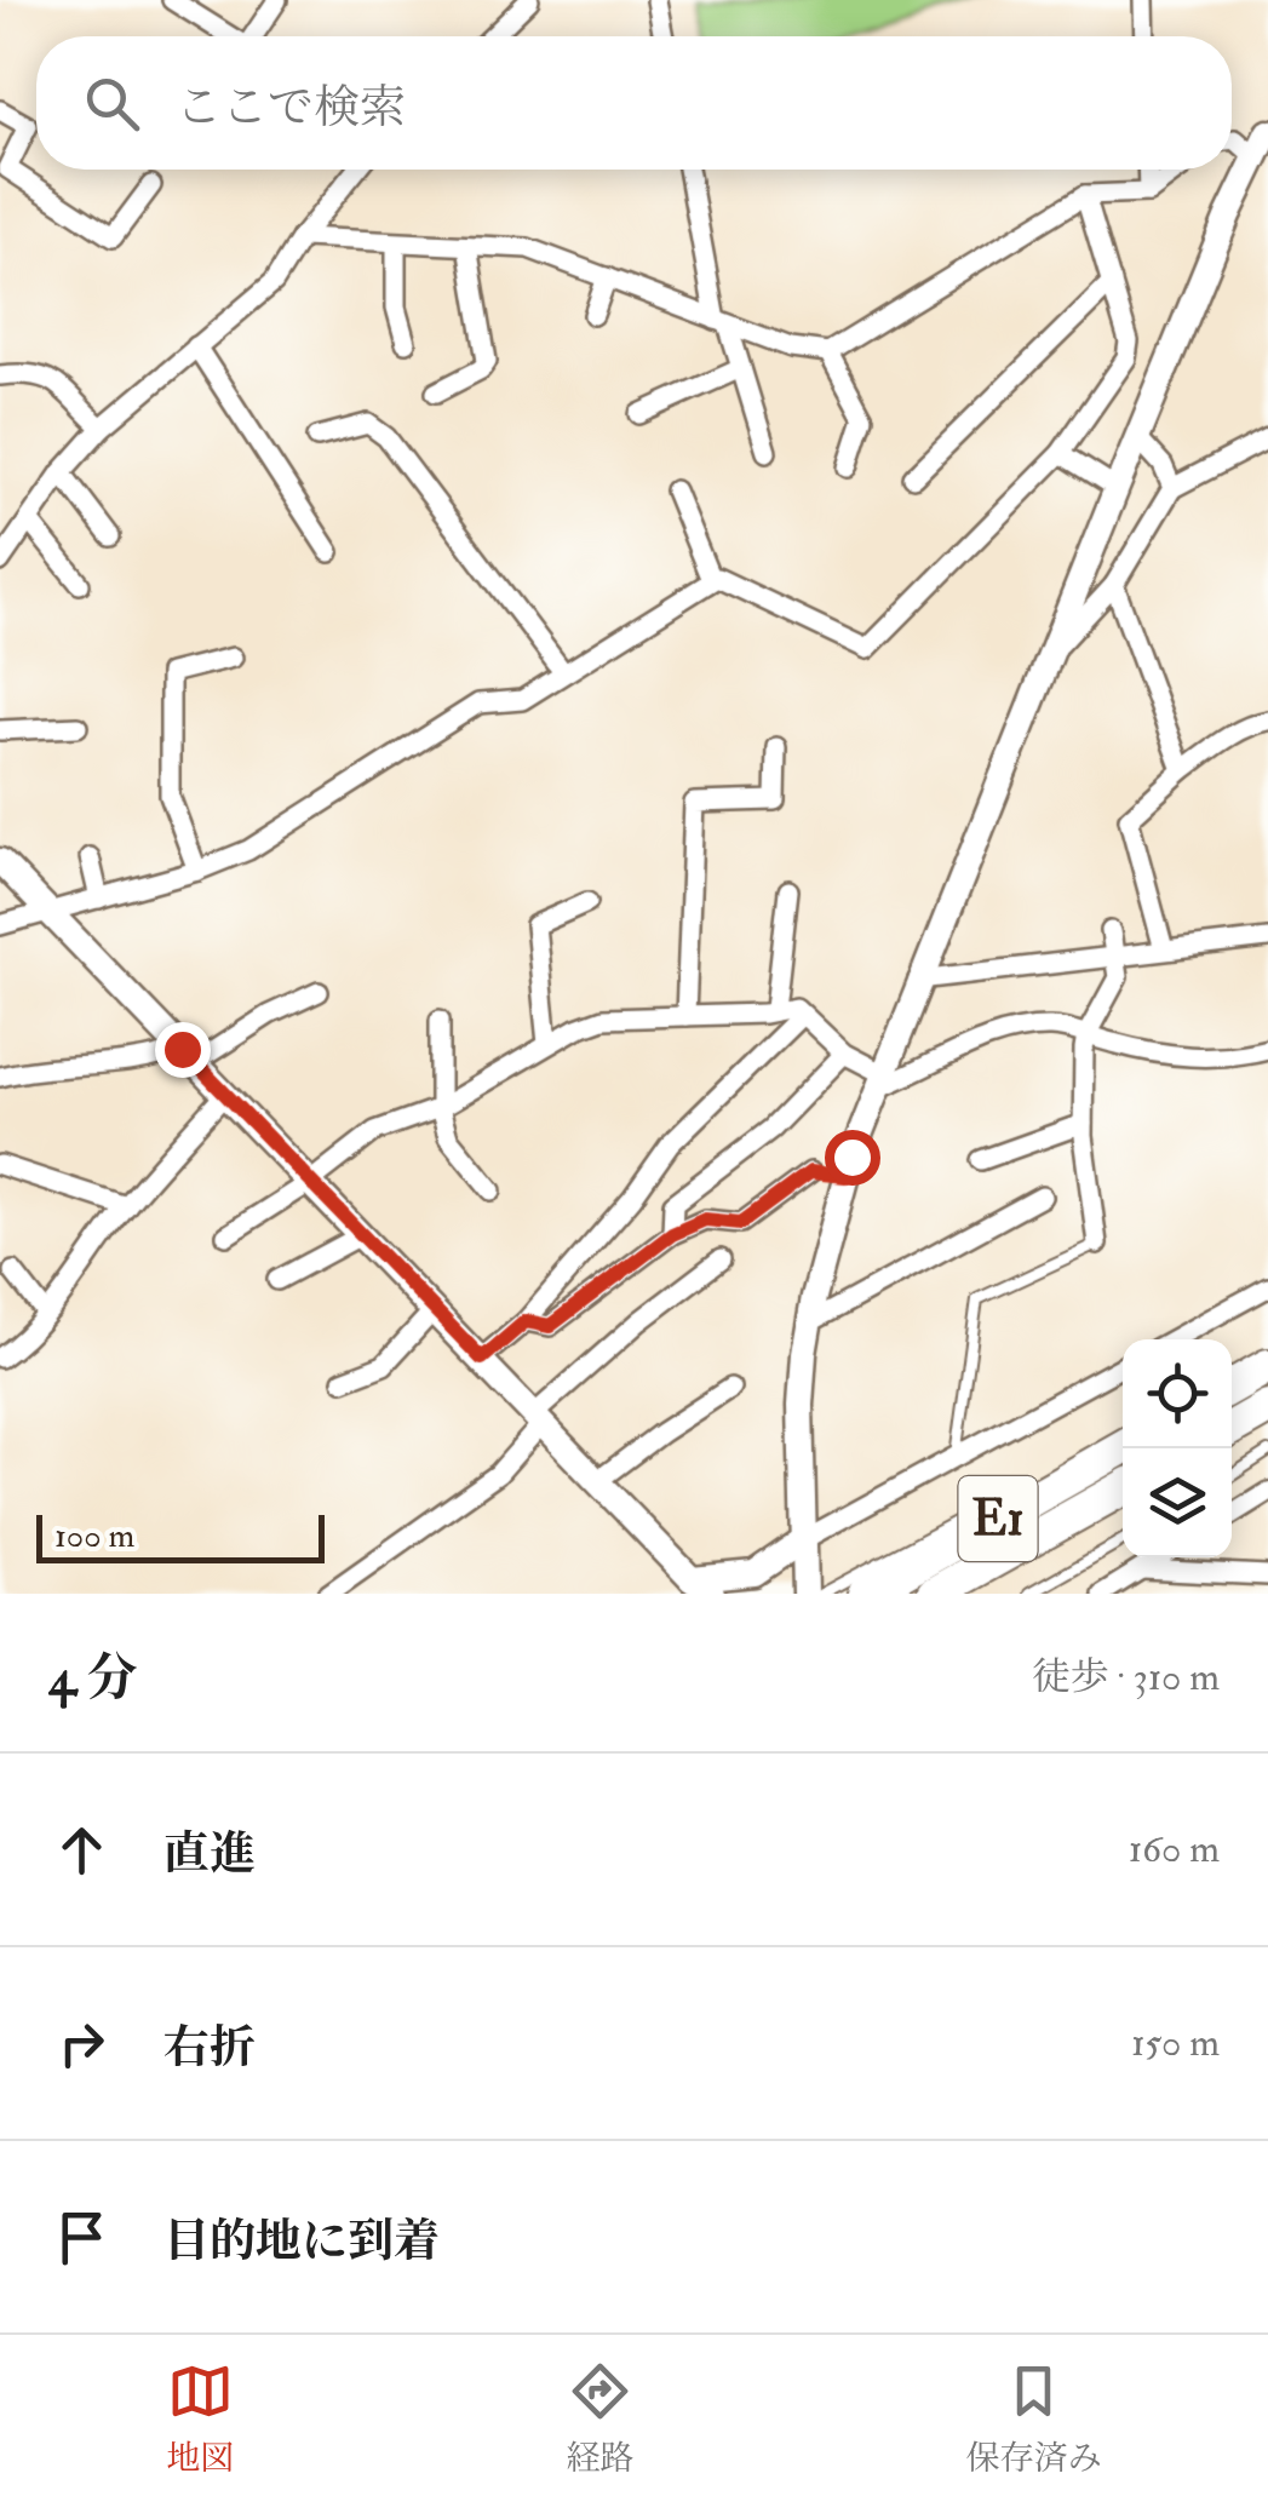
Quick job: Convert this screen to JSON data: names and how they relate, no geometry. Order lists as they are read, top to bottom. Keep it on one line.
{"streets":{"highway":["E1"]},"scale_bar":"100 m","page":{"search":"ここで検索","scale":"100 m","heading":["4 分","徒歩 · 310 m"],"list":[["直進","160 m"],["右折","150 m"],"目的地に到着"],"nav":["地図","経路","保存済み"]}}
